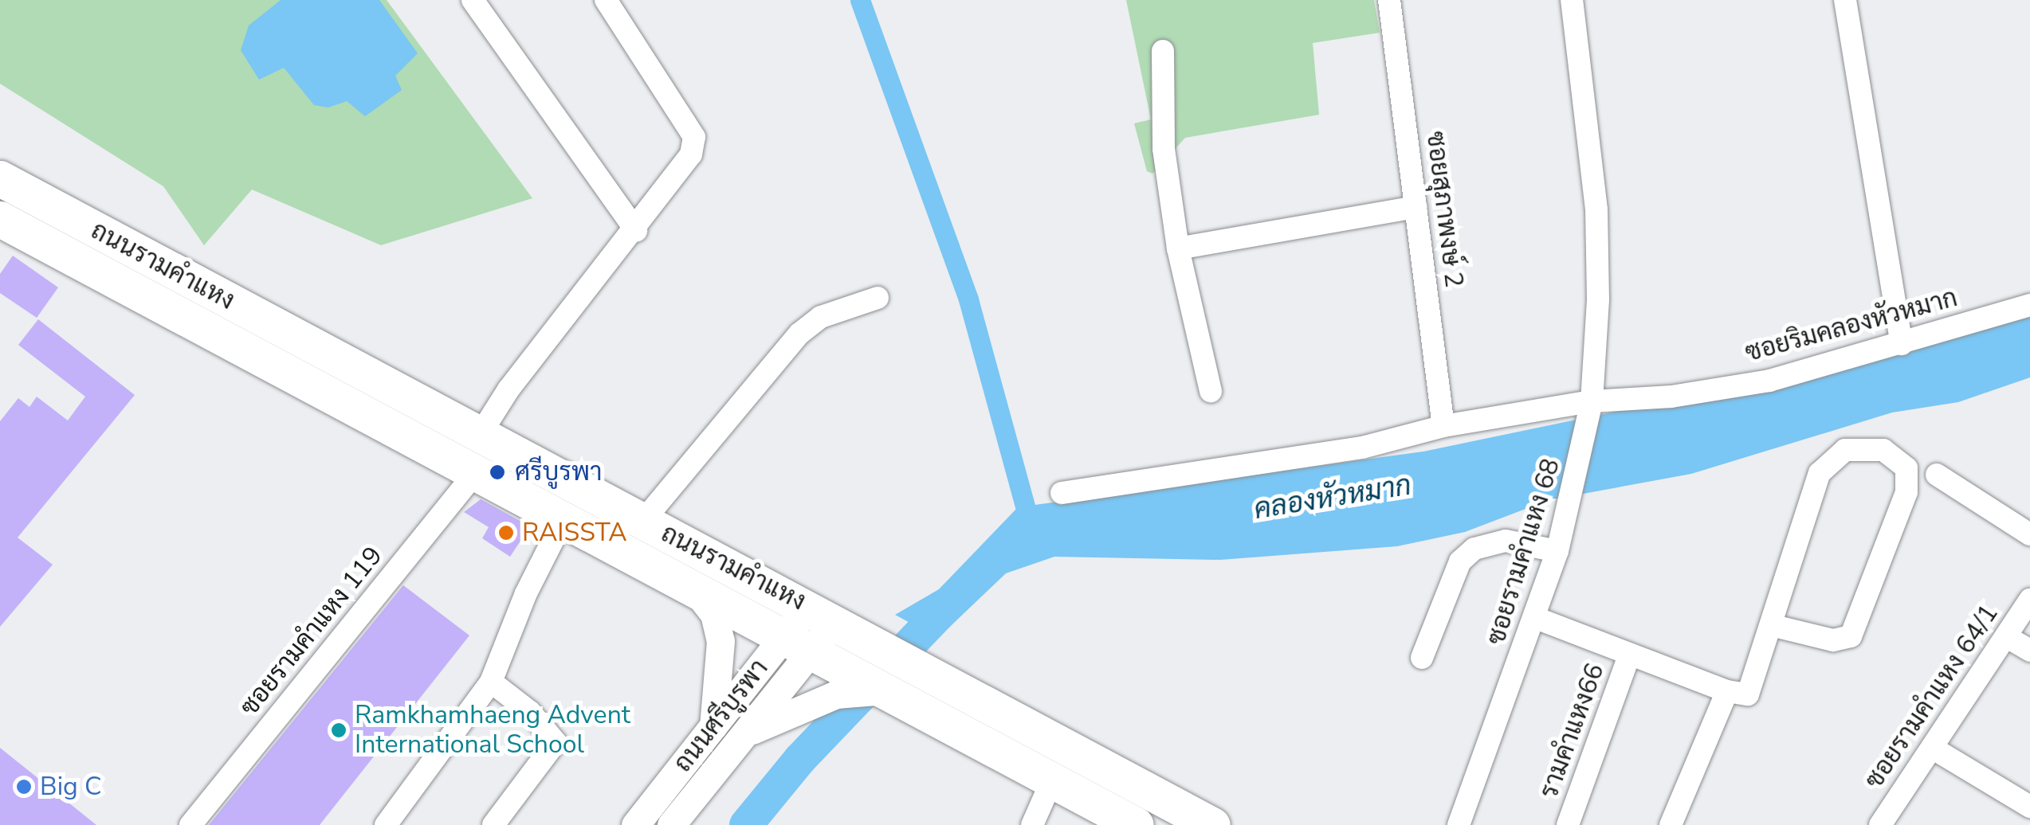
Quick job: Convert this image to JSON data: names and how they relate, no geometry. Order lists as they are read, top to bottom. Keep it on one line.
{"streets":{"main road":["ถนนรามคำแหง"],"street":["ซอยสุภาพงษ์ 2","ซอยริมคลองหัวหมาก","ซอยรามคำแหง 68","ซอยรามคำแหง 119","ซอยรามคำแหง 64/1","ถนนศรีบูรพา","รามคำแหง66"]},"crossings":[["ซอยสุภาพงษ์ 2","ซอยริมคลองหัวหมาก"],["ถนนรามคำแหง","ซอยรามคำแหง 119"],["ถนนรามคำแหง","ถนนศรีบูรพา"],["ซอยริมคลองหัวหมาก","ซอยรามคำแหง 68"],["ซอยรามคำแหง 68","รามคำแหง66"]],"water":["คลองหัวหมาก"],"places":["ศรีบูรพา","RAISSTA","Ramkhamhaeng Advent International School","Big C"]}
